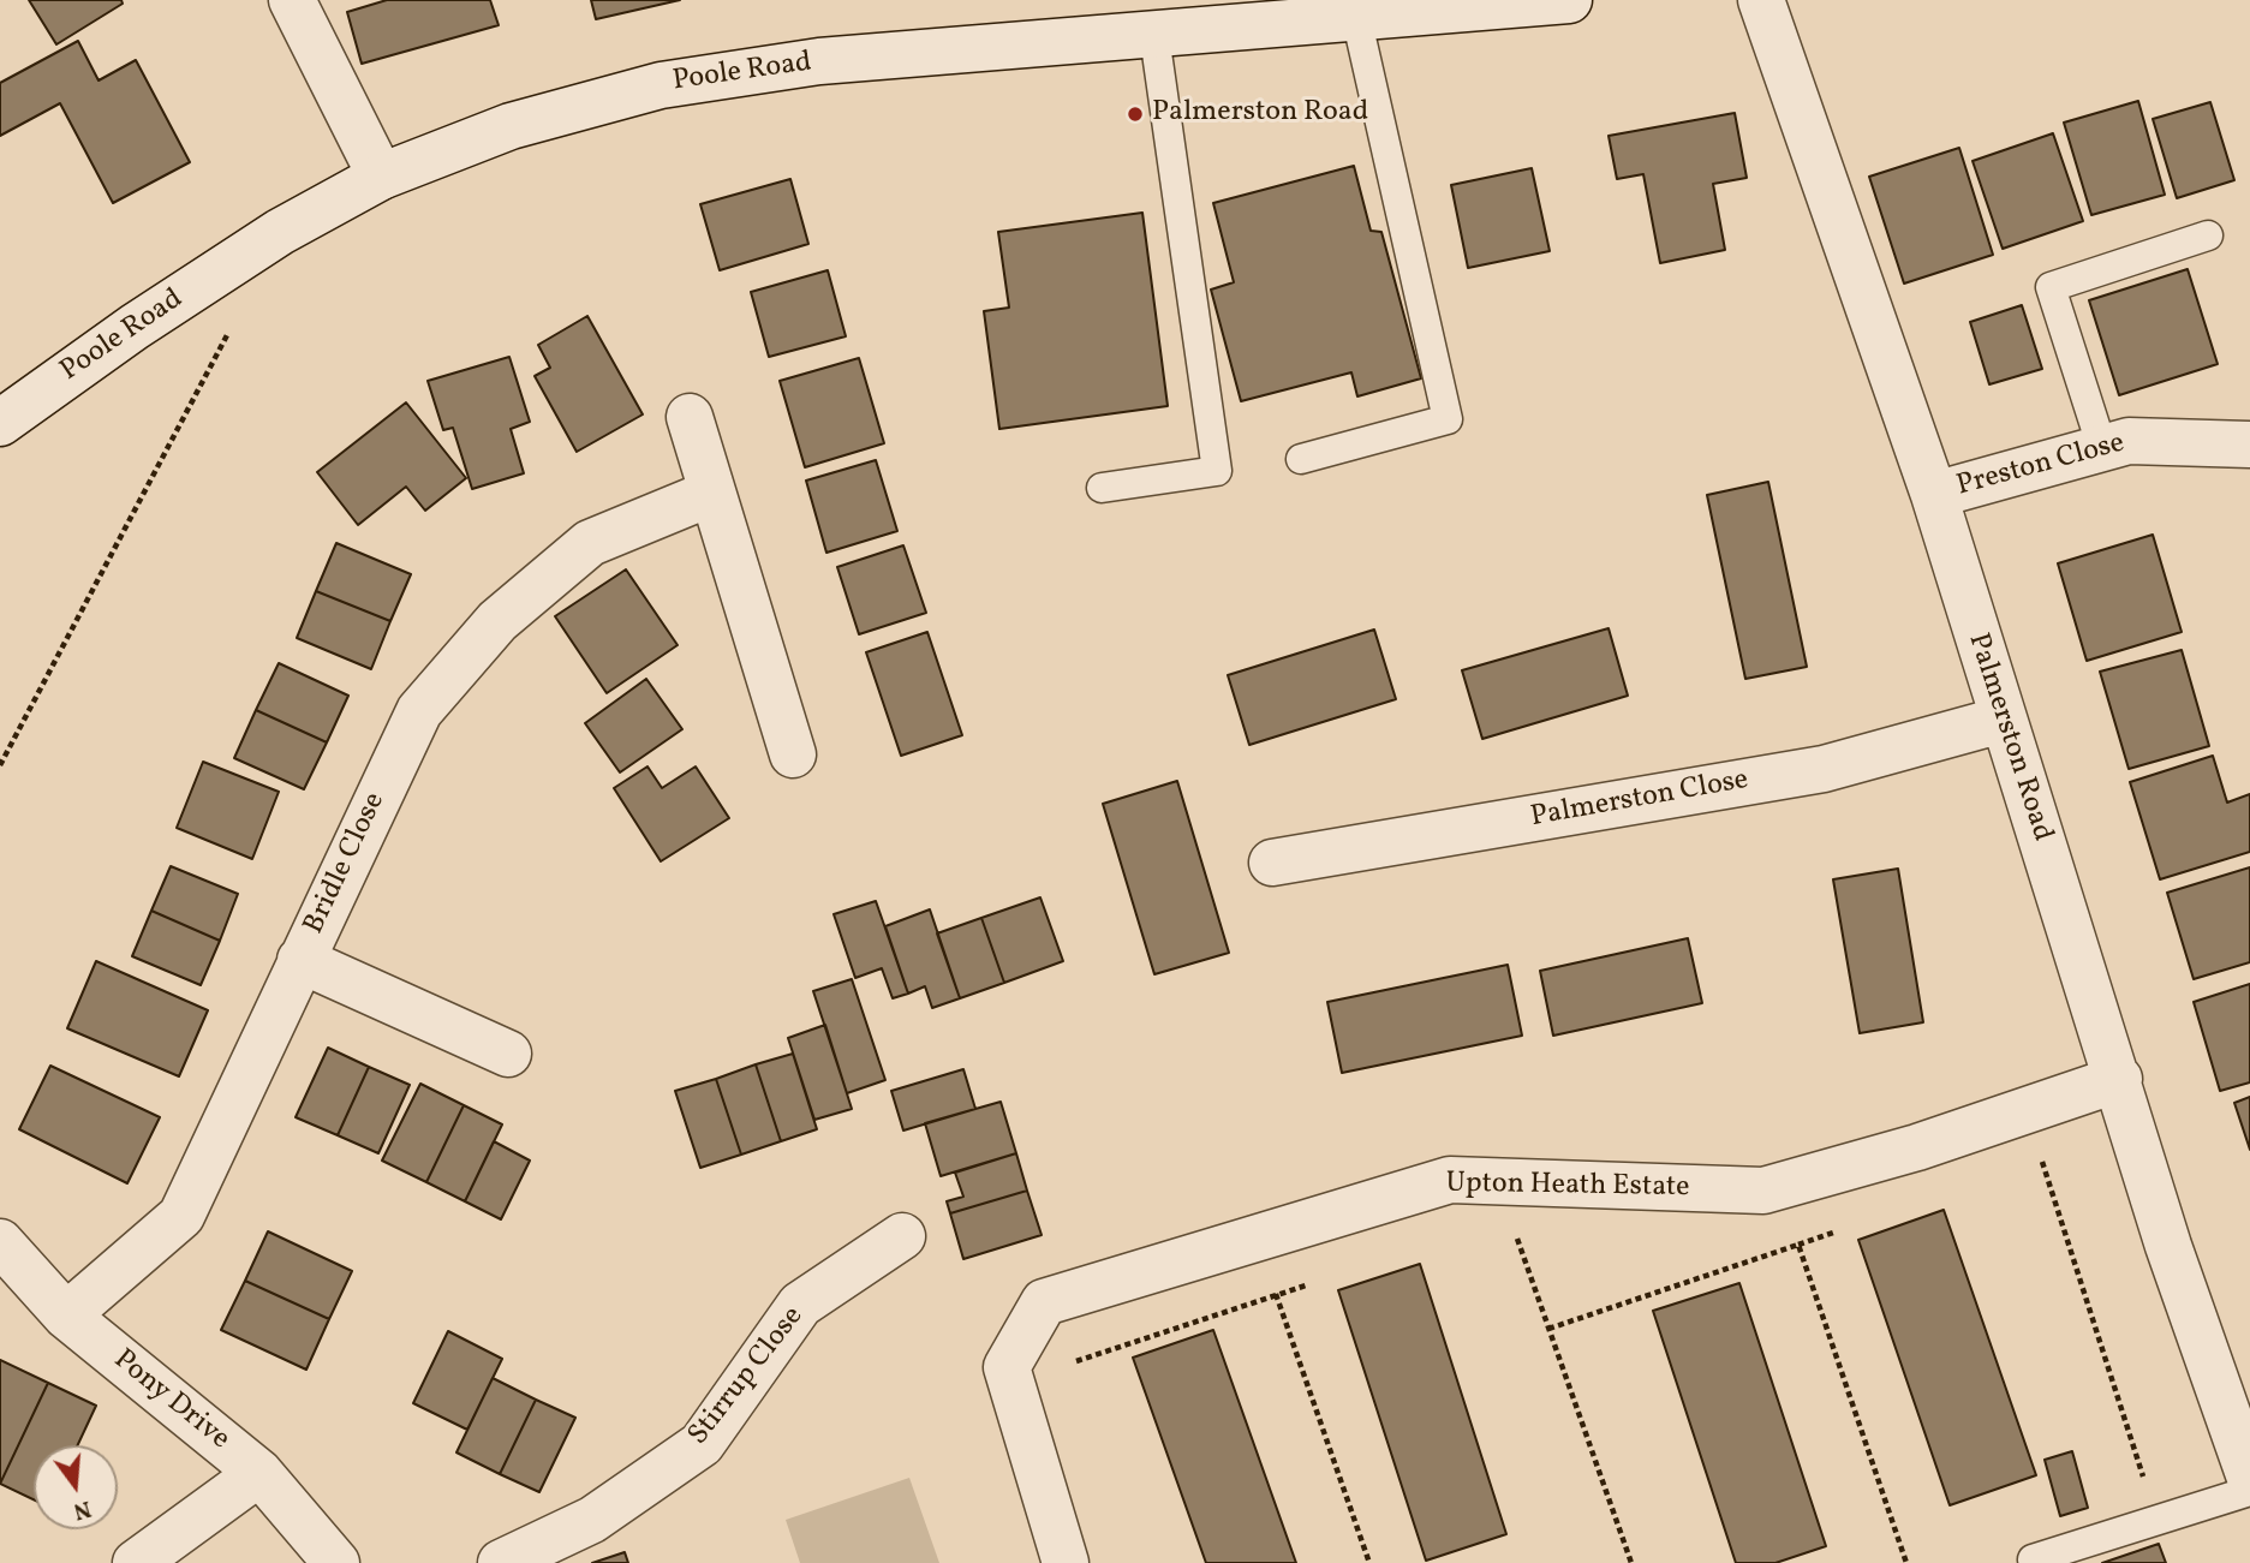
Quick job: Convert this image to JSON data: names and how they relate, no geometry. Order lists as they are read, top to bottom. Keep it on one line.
{"streets":{"street":["Poole Road","Preston Close","Palmerston Road","Palmerston Close","Bridle Close","Upton Heath Estate","Stirrup Close","Pony Drive"]},"crossings":[["Preston Close","Palmerston Road"],["Palmerston Road","Palmerston Close"],["Palmerston Road","Upton Heath Estate"],["Bridle Close","Pony Drive"]],"places":["Palmerston Road"],"north":"bottom"}
